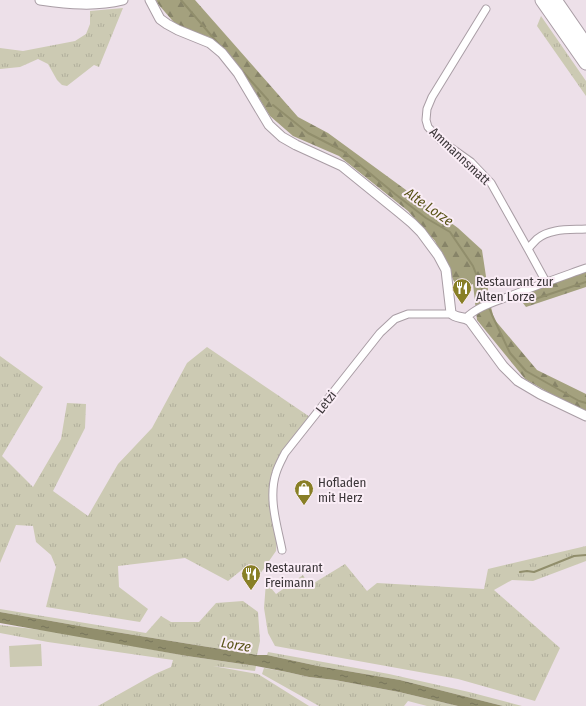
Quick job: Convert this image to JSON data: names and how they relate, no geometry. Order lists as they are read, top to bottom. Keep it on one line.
{"streets":{"street":["Ammannsmatt","Letzi"]},"water":["Alte Lorze","Lorze"],"places":{"restaurant":["Restaurant zur Alten Lorze","Restaurant Freimann"],"shop":["Hofladen mit Herz"]}}
